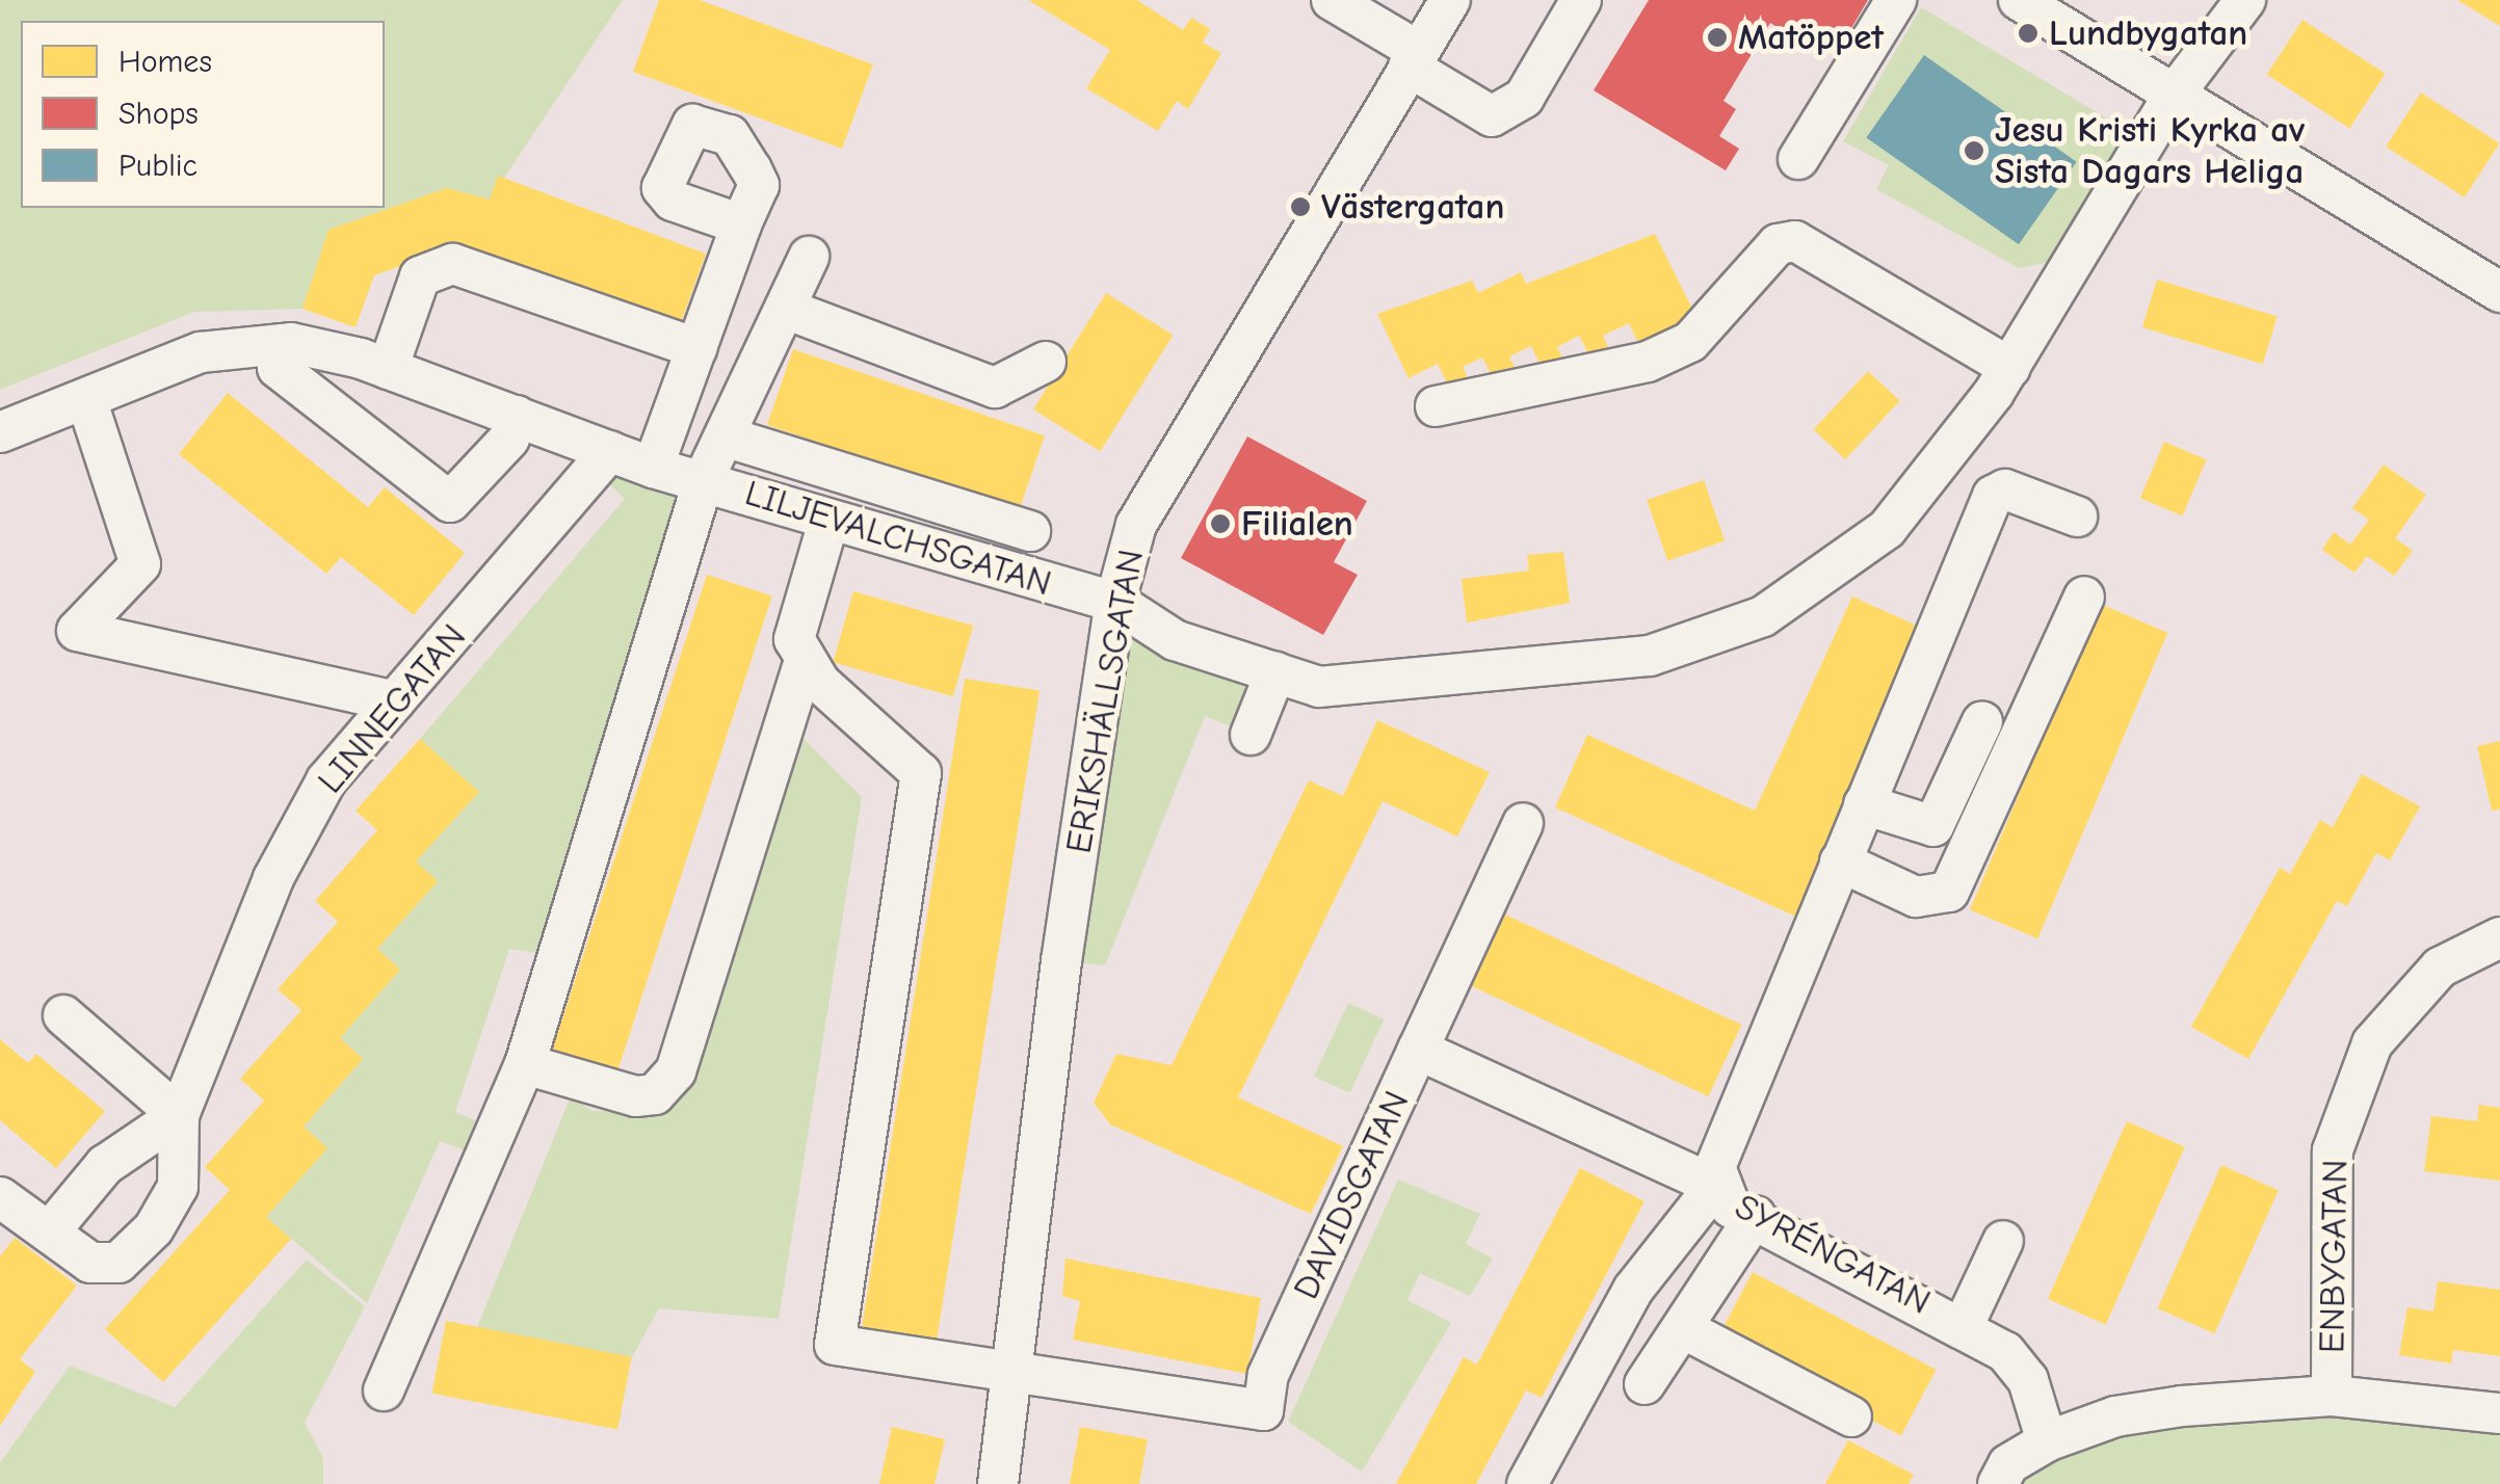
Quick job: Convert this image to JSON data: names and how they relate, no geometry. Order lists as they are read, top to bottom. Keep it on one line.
{"streets":{"street":["LILJEVALCHSGATAN","ERIKSHÄLLSGATAN","LINNEGATAN","DAVIDSGATAN","SYRÉNGATAN","ENBYGATAN"]},"crossings":[["LILJEVALCHSGATAN","ERIKSHÄLLSGATAN"],["LILJEVALCHSGATAN","LINNEGATAN"],["ERIKSHÄLLSGATAN","DAVIDSGATAN"],["DAVIDSGATAN","SYRÉNGATAN"]],"places":["Lundbygatan","Matöppet","Jesu Kristi Kyrka av Sista Dagars Heliga","Västergatan","Filialen"],"legend":["Homes","Shops","Public"]}
